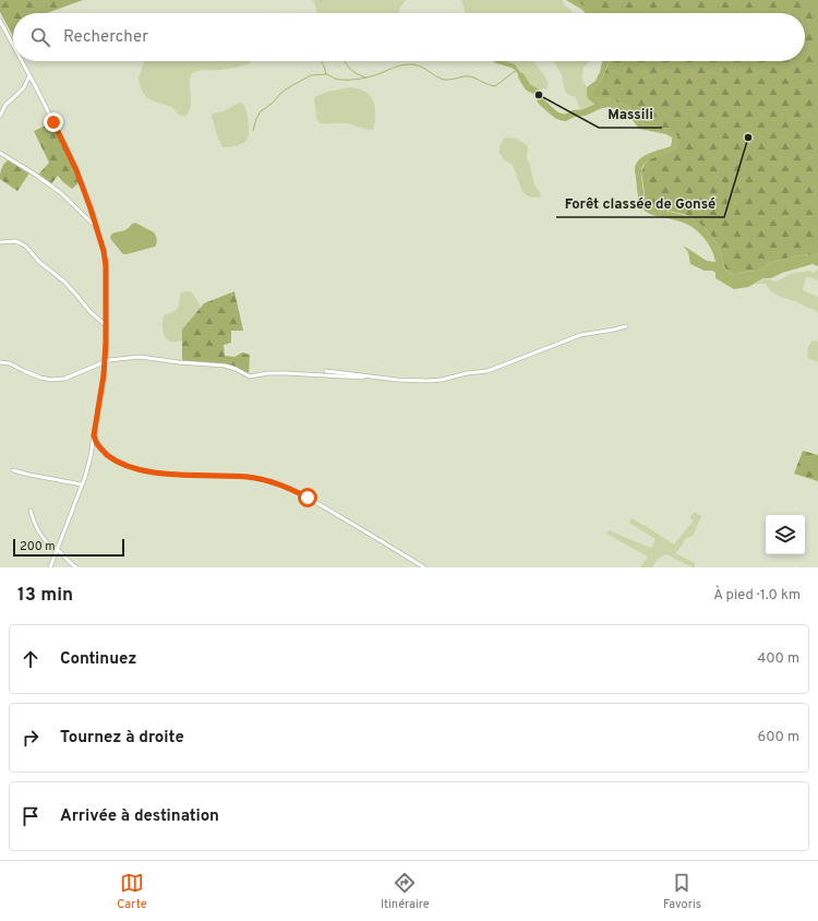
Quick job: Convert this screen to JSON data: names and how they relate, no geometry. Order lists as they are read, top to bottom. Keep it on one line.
{"places":["Massili","Forêt classée de Gonsé"],"scale_bar":"200 m","page":{"search":"Rechercher","scale":"200 m","heading":["13 min","À pied · 1.0 km"],"list":[["Continuez","400 m"],["Tournez à droite","600 m"],"Arrivée à destination"],"nav":["Carte","Itinéraire","Favoris"]}}
